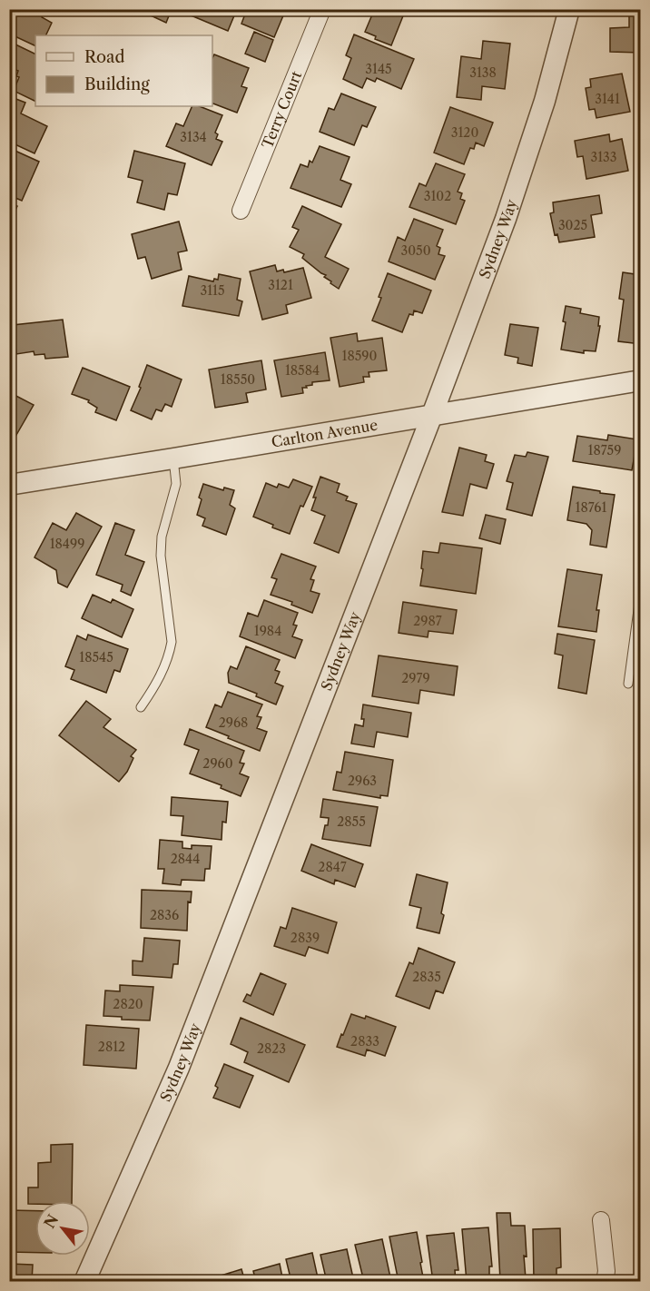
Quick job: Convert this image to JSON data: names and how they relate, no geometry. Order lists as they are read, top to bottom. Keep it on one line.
{"streets":{"street":["Terry Court","Sydney Way","Carlton Avenue"]},"crossings":[["Sydney Way","Carlton Avenue"]],"house_numbers":["3145","3138","3141","3120","3134","3133","3102","3025","3050","3121","3115","18590","18584","18550","18759","18761","18499","2987","1984","18545","2979","2968","2960","2963","2855","2844","2847","2836","2839","2835","2820","2833","2812","2823"],"legend":["Road","Building"],"north":"top left"}
